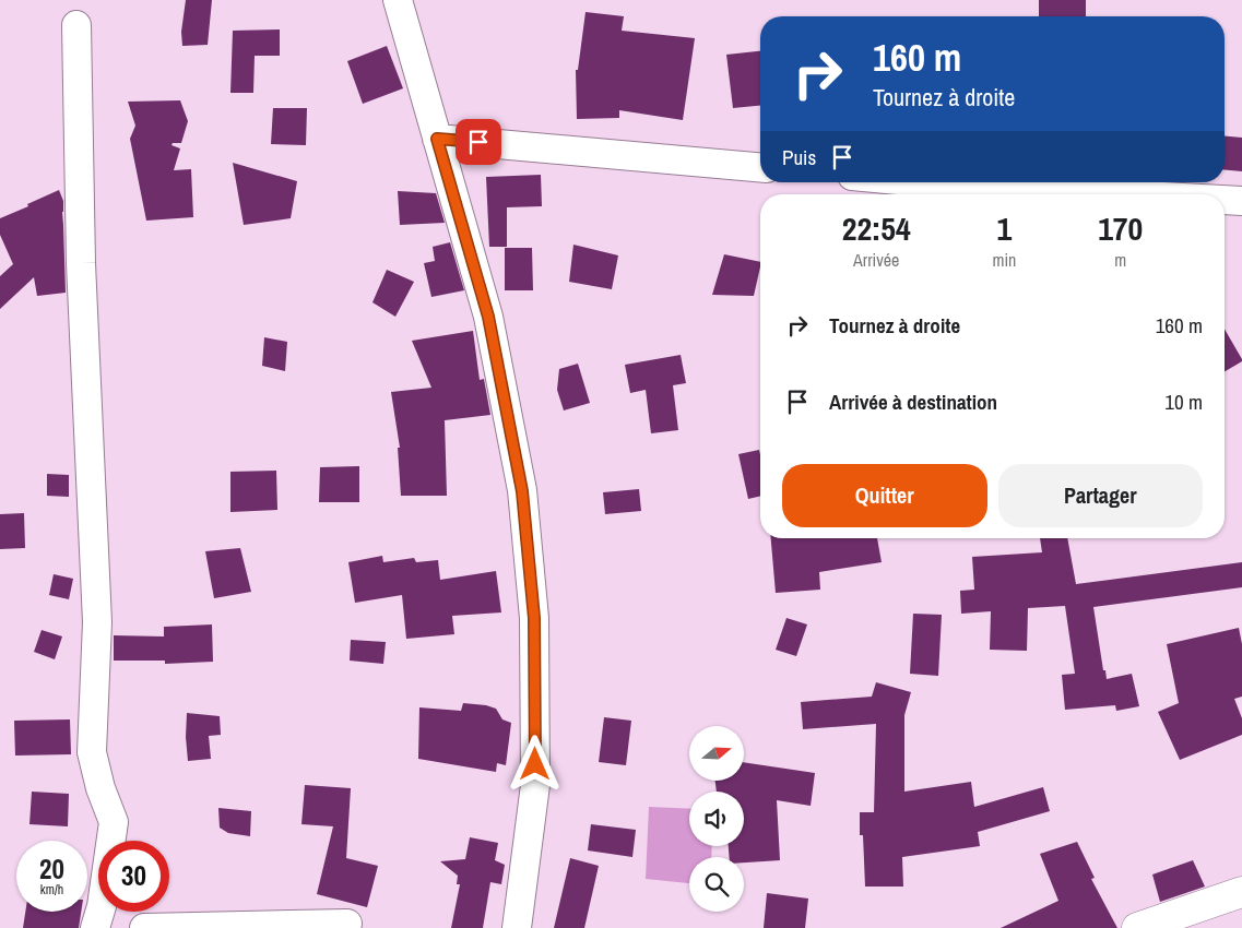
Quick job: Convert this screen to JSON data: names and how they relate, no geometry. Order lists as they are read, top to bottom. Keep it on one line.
{"north":"right","page":{"turn":["160 m","Tournez à droite"],"then":"Puis","eta":["22:54","Arrivée","1","min","170","m"],"list":[{"name":"Tournez à droite","value":"160 m"},{"name":"Arrivée à destination","value":"10 m"}],"buttons":["Quitter","Partager"],"speed":"20 km/h","limit":"30"}}
